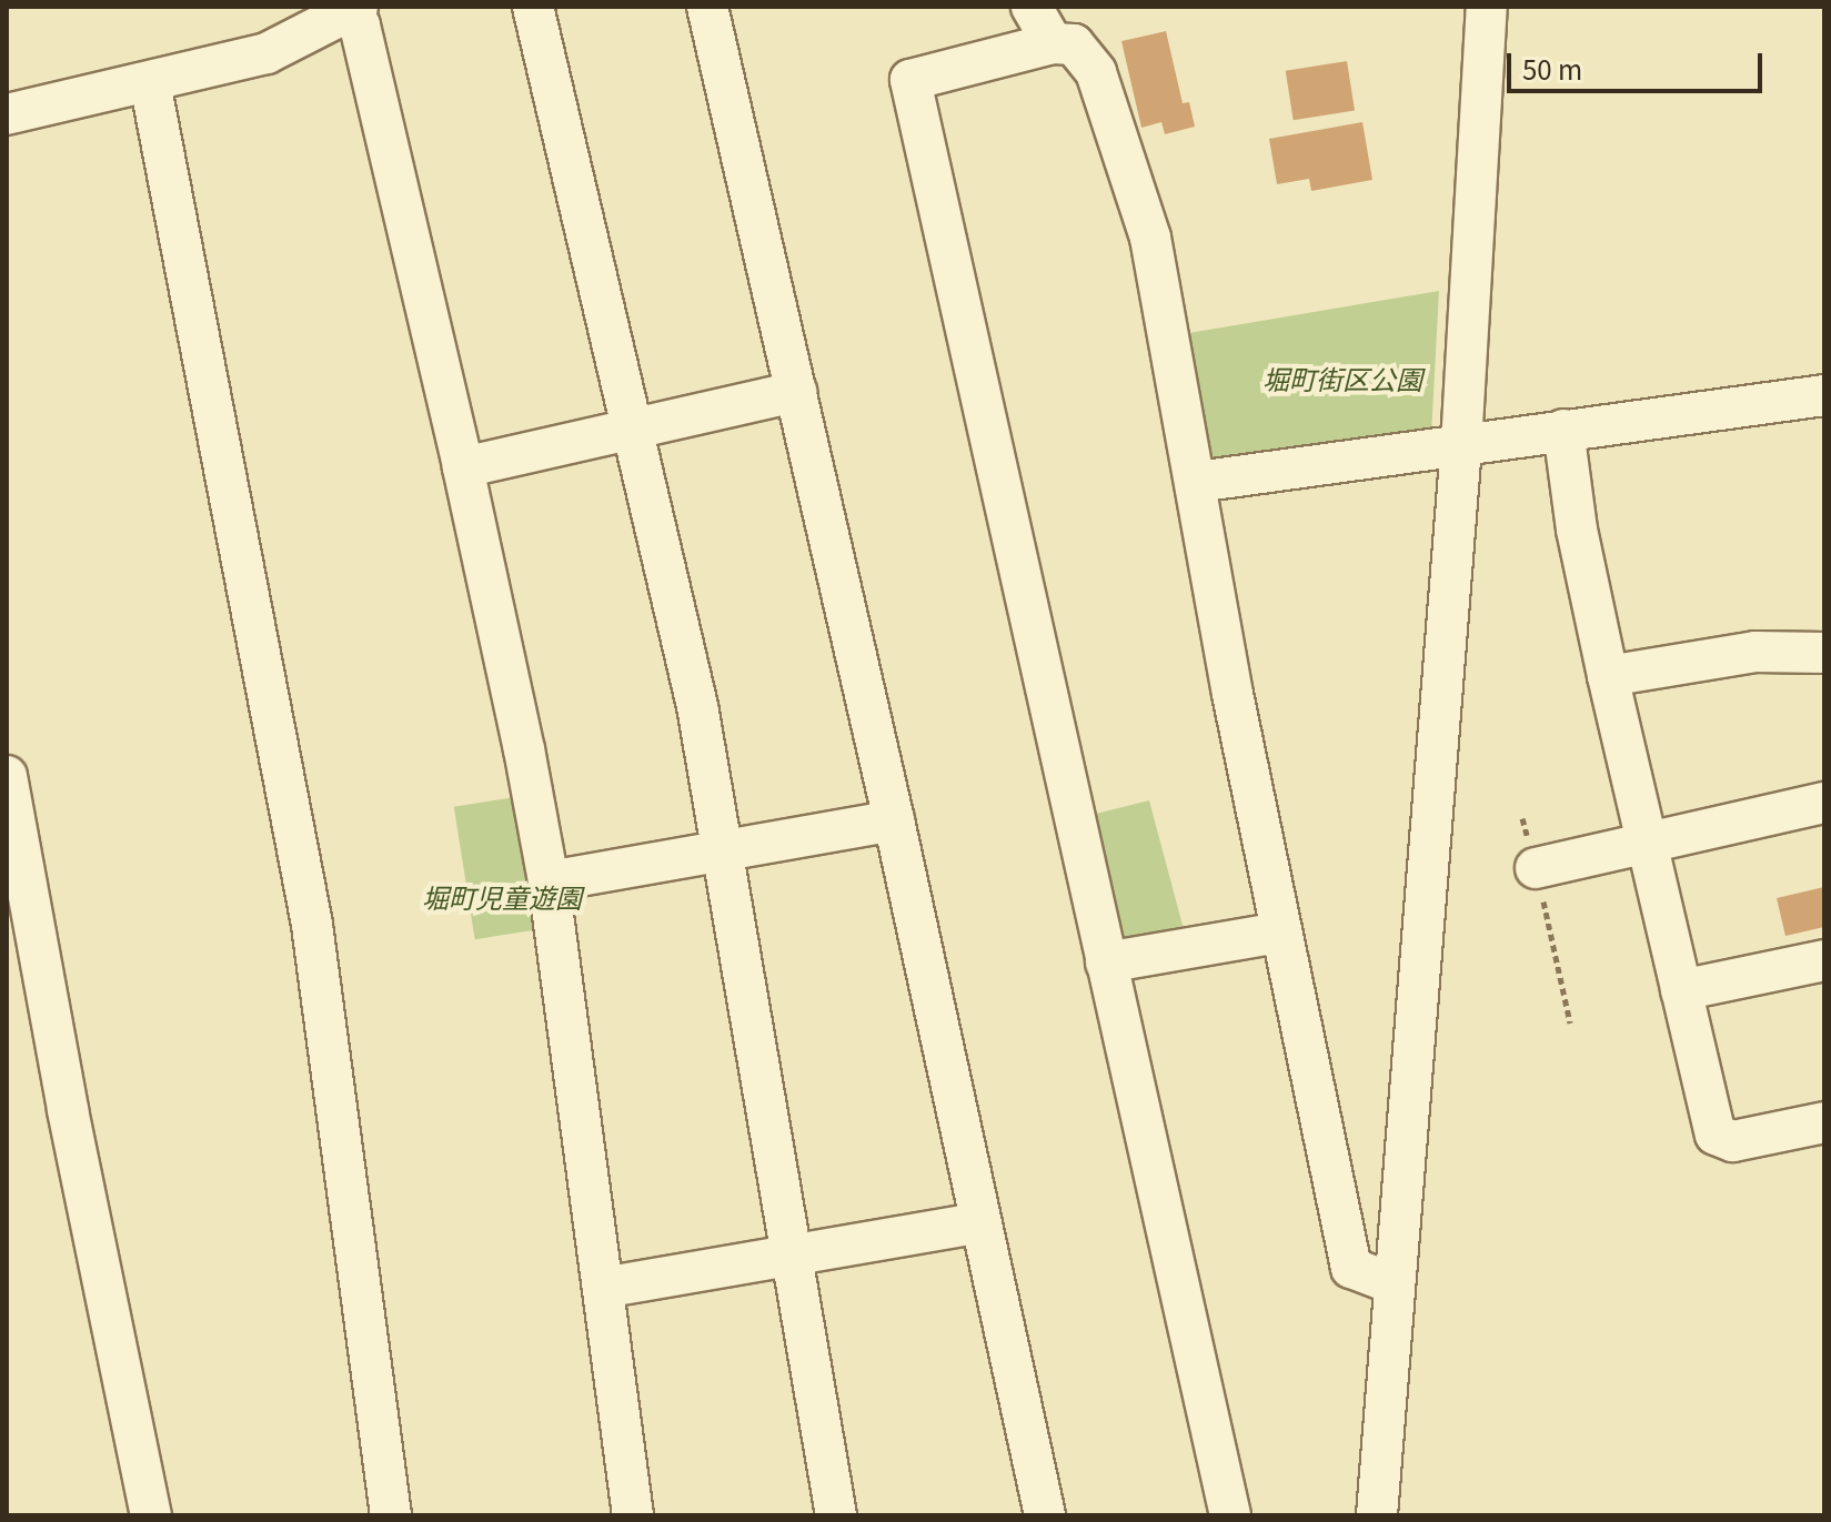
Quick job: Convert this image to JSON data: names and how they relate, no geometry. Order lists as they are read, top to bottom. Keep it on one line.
{"parks":["堀町街区公園","堀町児童遊園"],"scale_bar":"50 m"}
